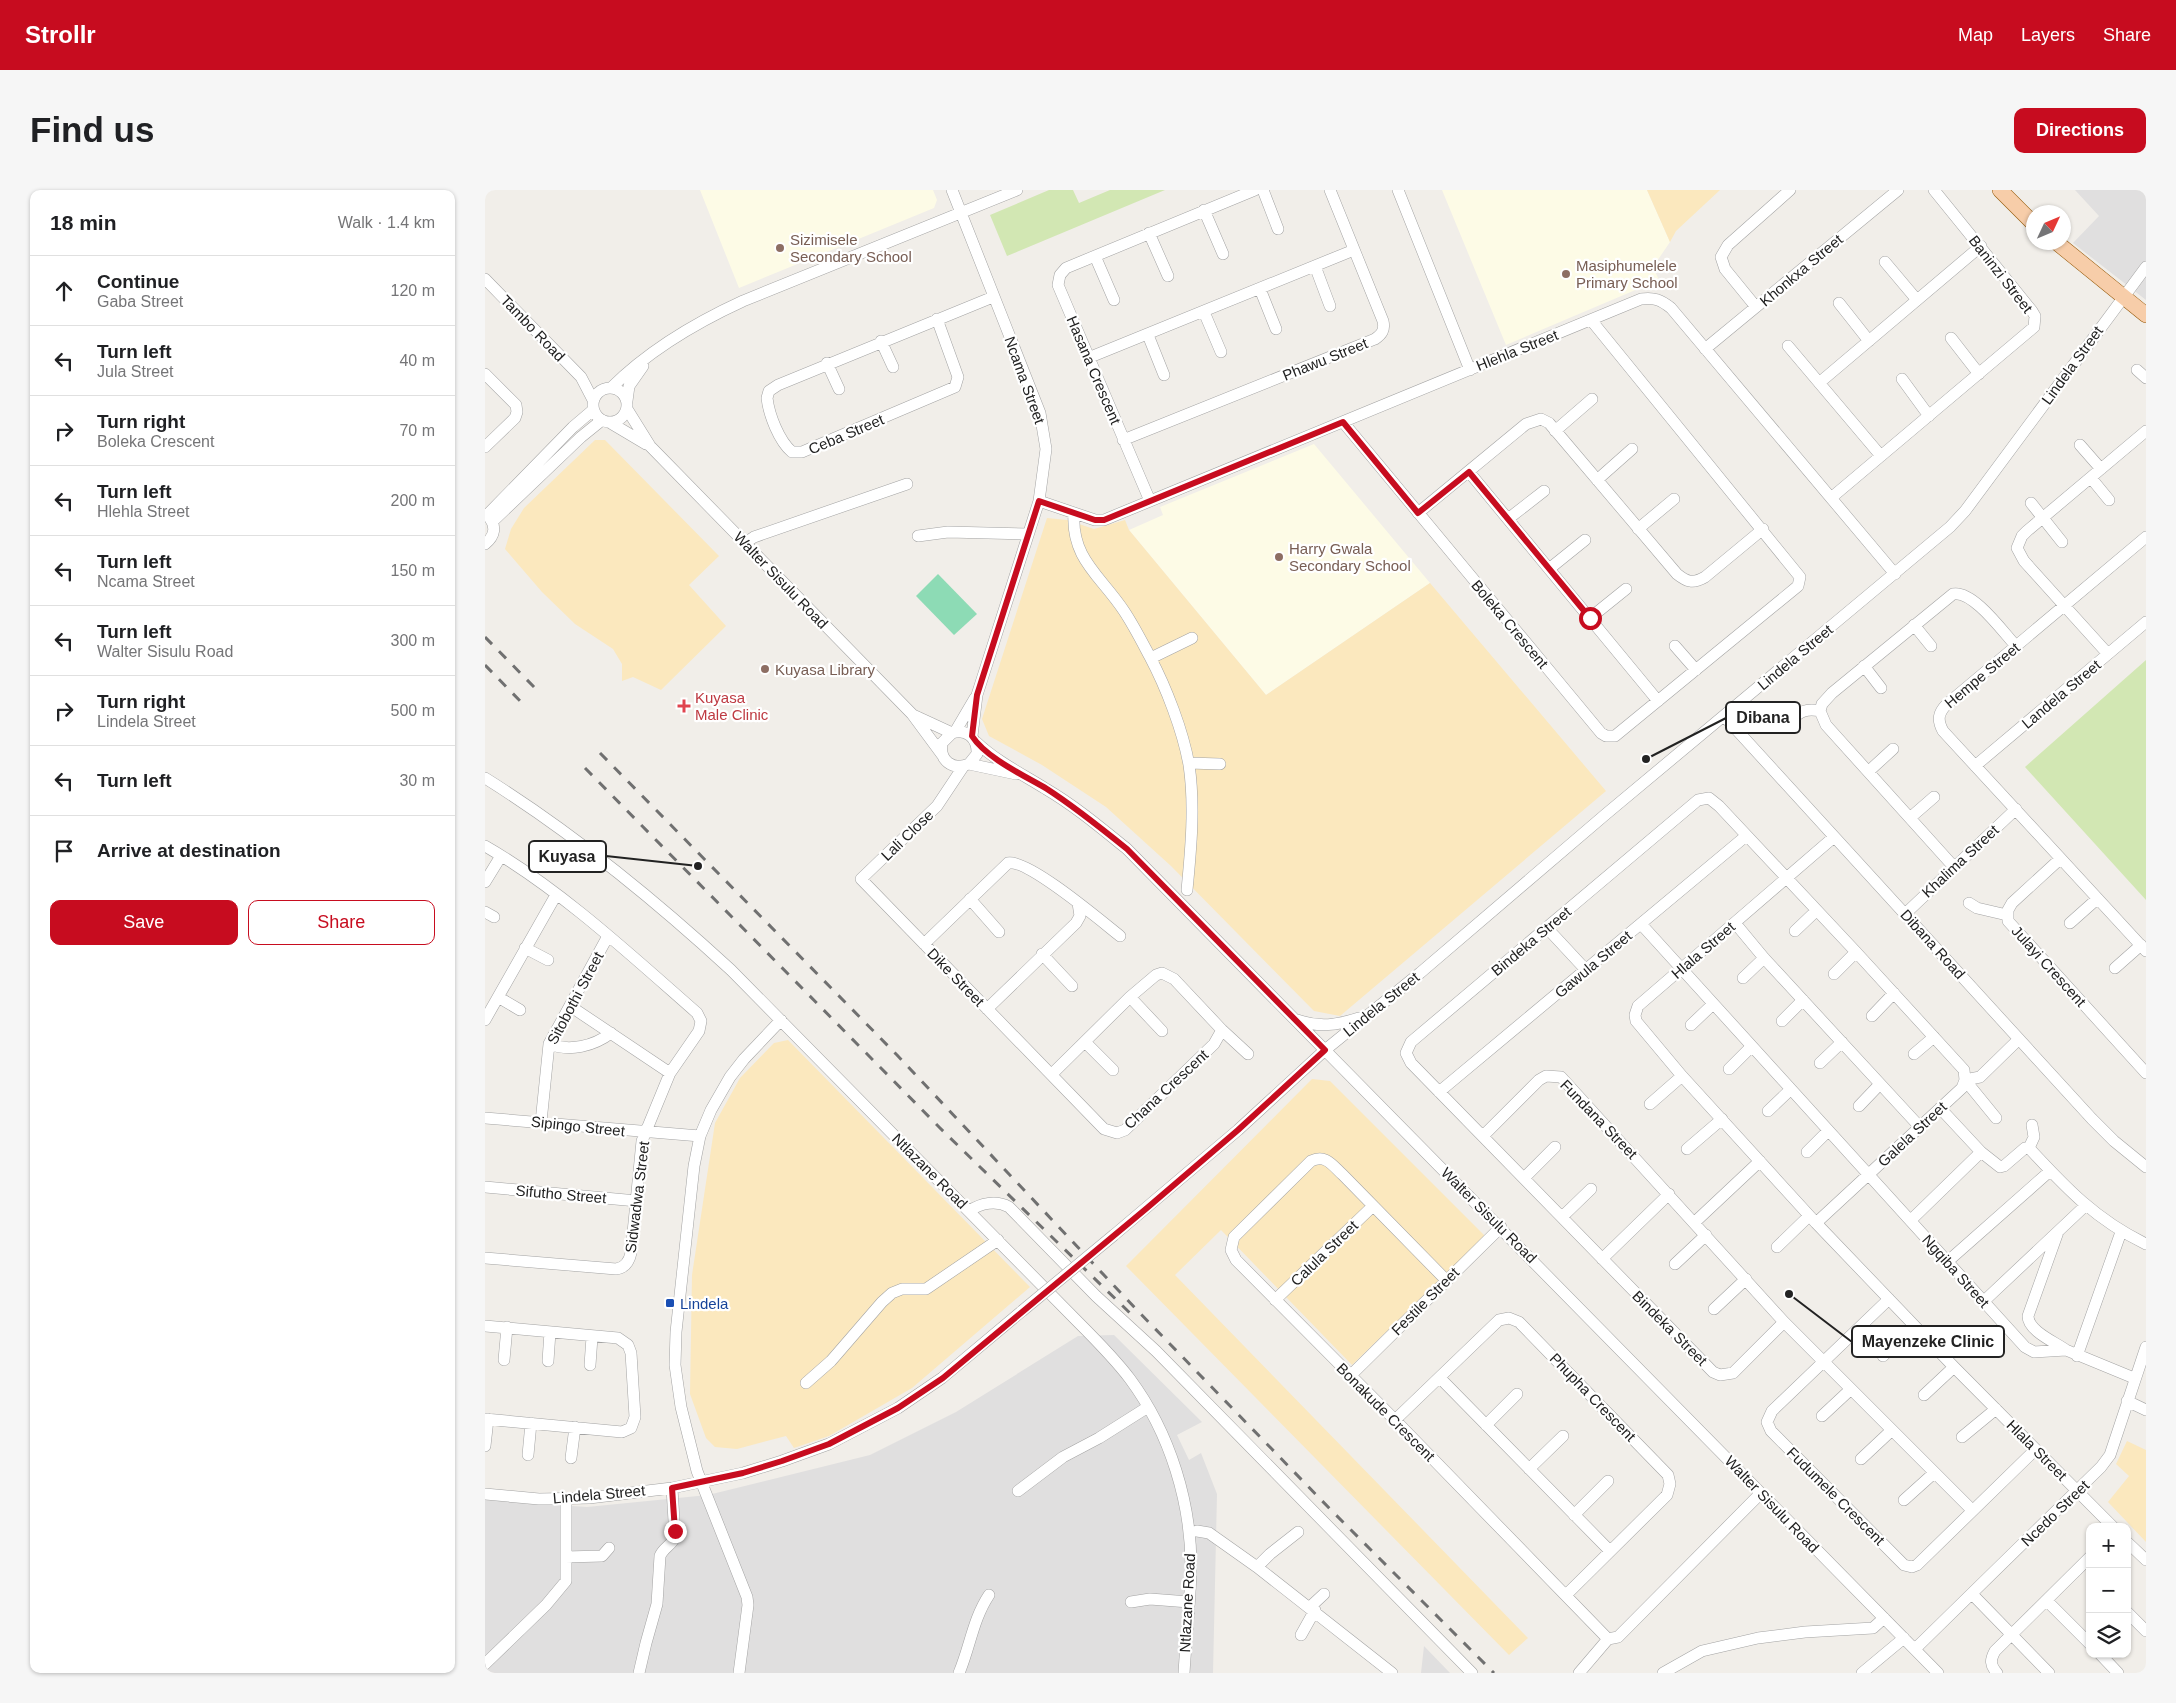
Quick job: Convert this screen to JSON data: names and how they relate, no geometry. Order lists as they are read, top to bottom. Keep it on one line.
{"streets":{"street":["Khonkxa Street","Baninzi Street","Tambo Road","Hlehla Street","Phawu Street","Lindela Street","Hasana Crescent","Ncama Street","Ceba Street","Walter Sisulu Road","Boleka Crescent","Hempe Street","Landela Street","Lali Close","Khalima Street","Bindeka Street","Dibana Road","Hlala Street","Gawula Street","Julayi Crescent","Dike Street","Sitobothi Street","Chana Crescent","Fundana Street","Sipingo Street","Galela Street","Ntlazane Road","Sifutho Street","Sidwadwa Street","Calula Street","Ngqiba Street","Festile Street","Phupha Crescent","Bonakude Crescent","Fudumele Crescent","Ncedo Street"]},"crossings":[["Khonkxa Street","Hlehla Street"],["Baninzi Street","Hlehla Street"],["Tambo Road","Walter Sisulu Road"],["Hlehla Street","Lindela Street"],["Hlehla Street","Hasana Crescent"],["Hlehla Street","Ncama Street"],["Hlehla Street","Boleka Crescent"],["Phawu Street","Hasana Crescent"],["Lindela Street","Walter Sisulu Road"],["Lindela Street","Dibana Road"],["Ncama Street","Ceba Street"],["Ncama Street","Walter Sisulu Road"],["Ncama Street","Lali Close"],["Walter Sisulu Road","Lali Close"],["Walter Sisulu Road","Festile Street"],["Walter Sisulu Road","Ncedo Street"],["Hempe Street","Landela Street"],["Hempe Street","Khalima Street"],["Hempe Street","Julayi Crescent"],["Lali Close","Dike Street"],["Khalima Street","Dibana Road"],["Bindeka Street","Hlala Street"],["Bindeka Street","Gawula Street"],["Bindeka Street","Fundana Street"],["Dibana Road","Hlala Street"],["Hlala Street","Galela Street"],["Hlala Street","Ngqiba Street"],["Hlala Street","Fudumele Crescent"],["Hlala Street","Ncedo Street"],["Gawula Street","Ngqiba Street"],["Dike Street","Chana Crescent"],["Sitobothi Street","Sipingo Street"],["Sitobothi Street","Sidwadwa Street"],["Fundana Street","Fudumele Crescent"],["Sipingo Street","Sidwadwa Street"],["Galela Street","Ngqiba Street"],["Sifutho Street","Sidwadwa Street"],["Calula Street","Bonakude Crescent"],["Festile Street","Bonakude Crescent"],["Phupha Crescent","Bonakude Crescent"]],"places":{"other":["Sizimisele Secondary School","Masiphumelele Primary School","Harry Gwala Secondary School","Kuyasa Library","Dibana","Kuyasa","Mayenzeke Clinic"],"health":["Kuyasa Male Clinic"],"transit":["Lindela"]},"north":"top right","page":{"header":"Strollr","nav":["Map","Layers","Share"],"buttons":["Directions",["Save","Share"]],"title":"Find us","heading":["18 min","Walk · 1.4 km"],"list":[["Continue","Gaba Street","120 m"],["Turn left","Jula Street","40 m"],["Turn right","Boleka Crescent","70 m"],["Turn left","Hlehla Street","200 m"],["Turn left","Ncama Street","150 m"],["Turn left","Walter Sisulu Road","300 m"],["Turn right","Lindela Street","500 m"],["Turn left","30 m"],"Arrive at destination"],"map_buttons":["+","−"]}}
